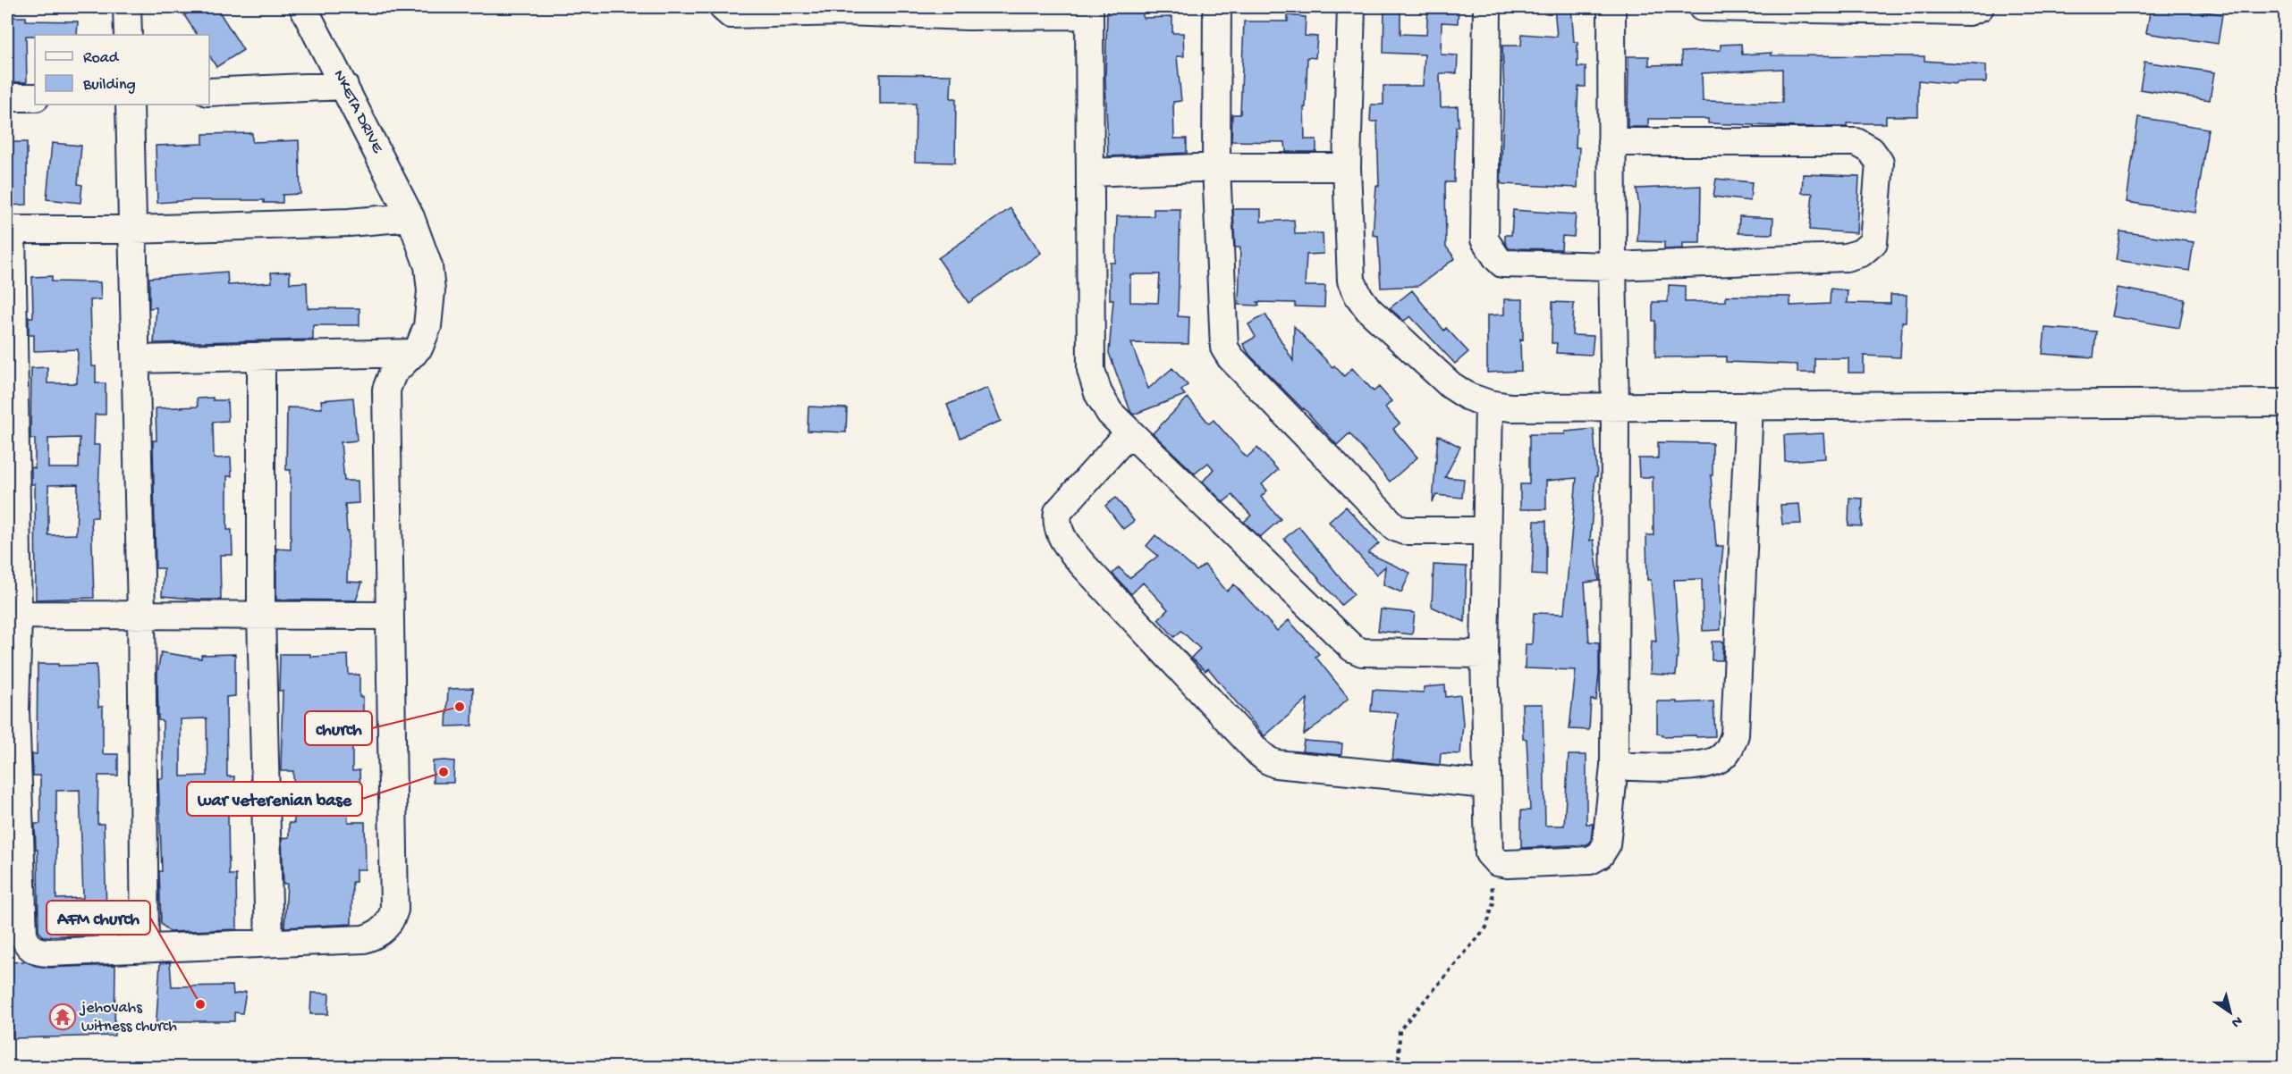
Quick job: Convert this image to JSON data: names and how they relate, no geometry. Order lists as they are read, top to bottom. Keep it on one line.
{"streets":{"street":["NKETA DRIVE"]},"places":{"other":["church","war veterenian base","AFM church"],"temple":["jehovahs witness church"]},"legend":["Road","Building"],"north":"bottom right"}
